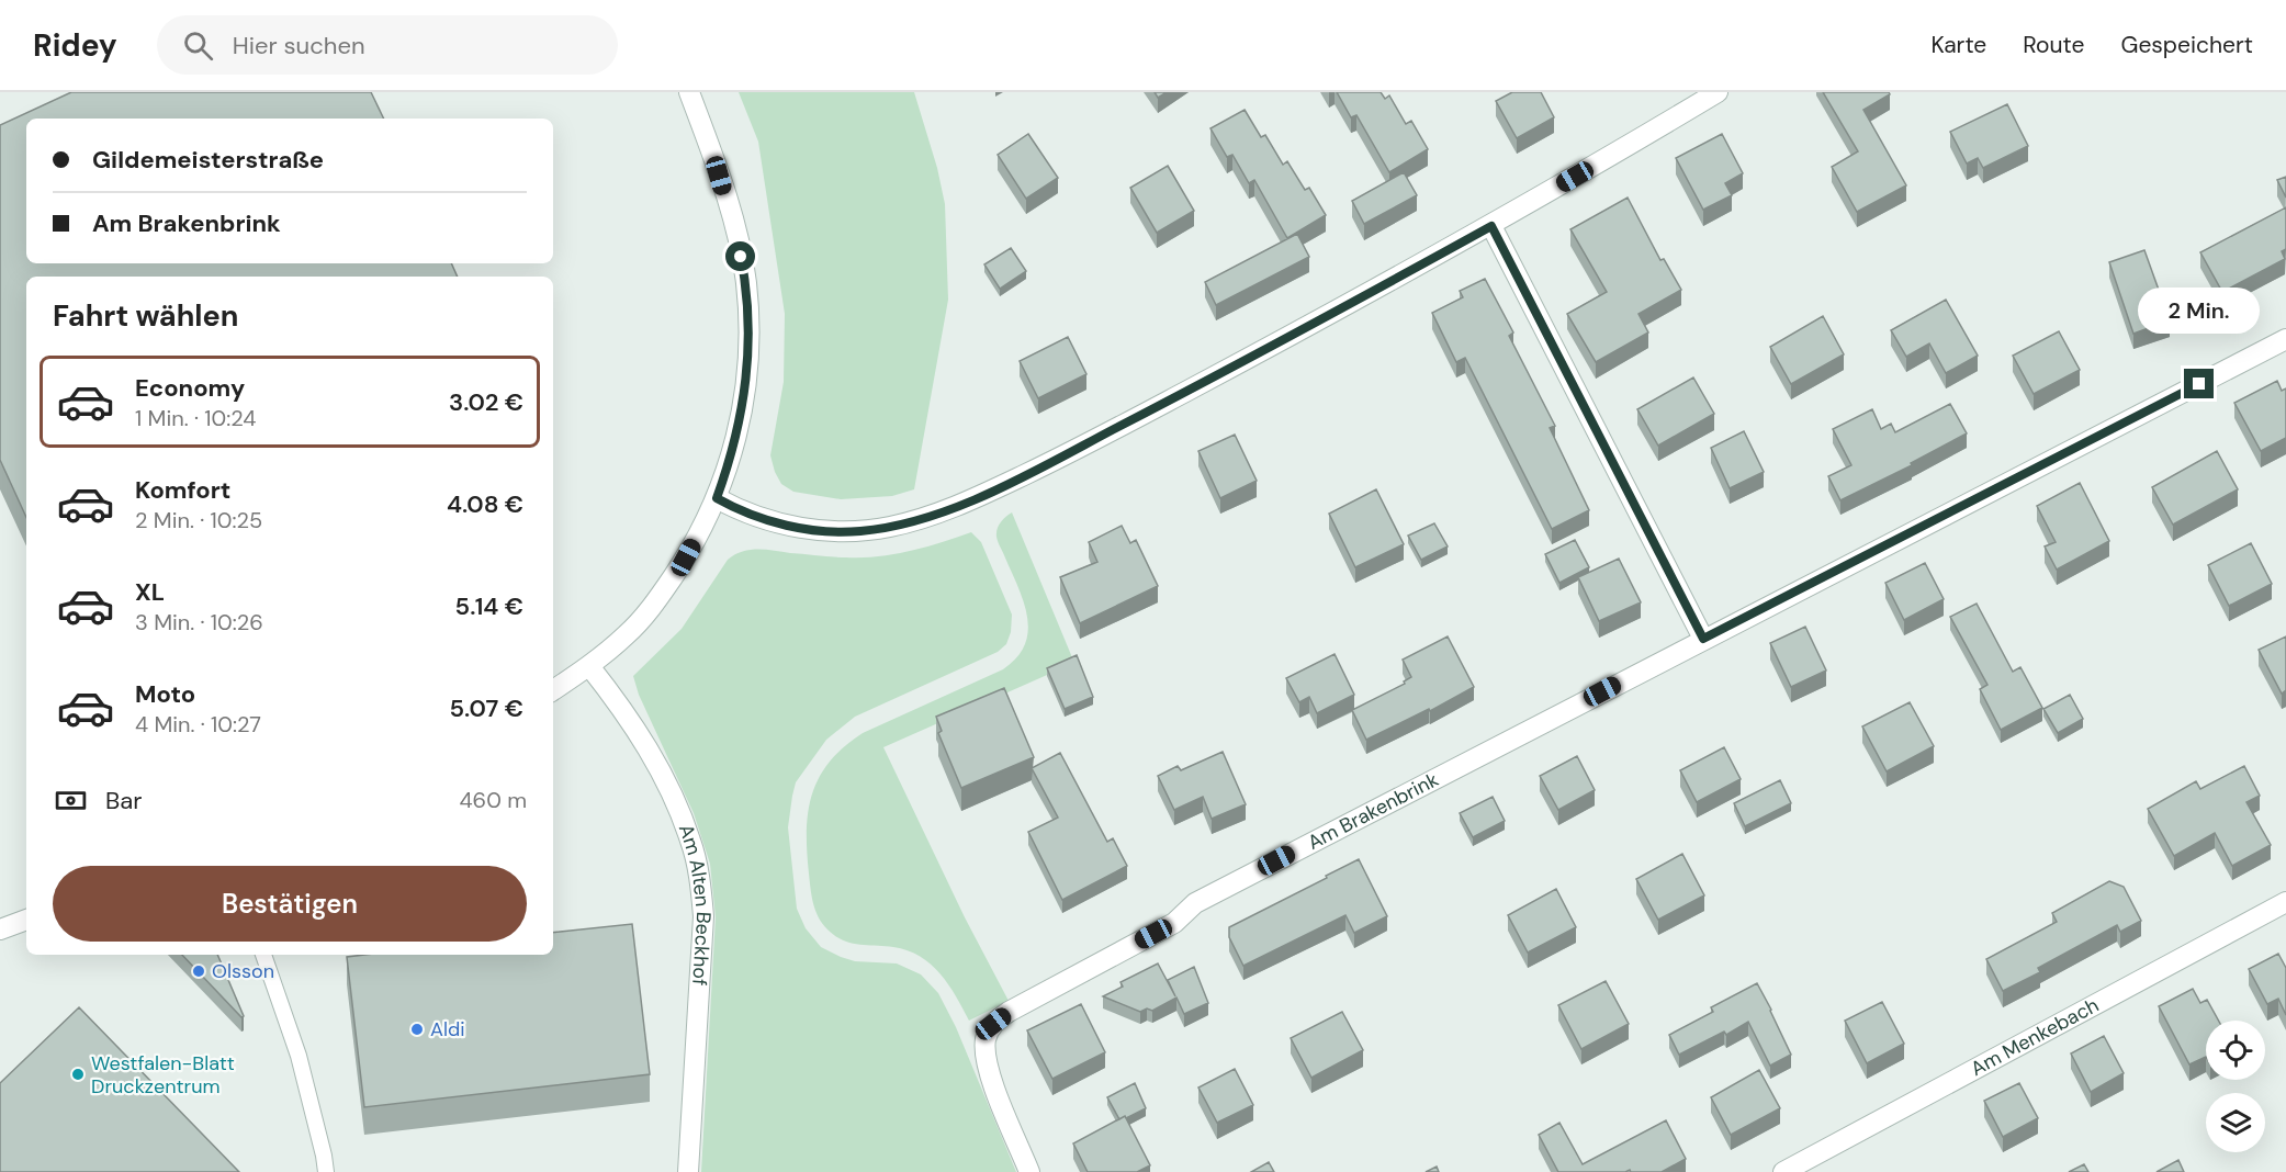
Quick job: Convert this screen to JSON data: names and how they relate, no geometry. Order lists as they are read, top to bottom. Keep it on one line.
{"streets":{"street":["Am Brakenbrink","Am Alten Beckhof","Am Menkebach"]},"places":["Olsson","Aldi","Westfalen-Blatt Druckzentrum"],"page":{"header":"Ridey","search":"Hier suchen","nav":["Karte","Route","Gespeichert"],"banner":["Gildemeisterstraße","Am Brakenbrink"],"heading":"Fahrt wählen","bubble":"2 Min.","list":[{"name":"Economy","note":"1 Min. · 10:24","value":"3.02 €"},{"name":"Komfort","note":"2 Min. · 10:25","value":"4.08 €"},{"name":"XL","note":"3 Min. · 10:26","value":"5.14 €"},{"name":"Moto","note":"4 Min. · 10:27","value":"5.07 €"}],"pay":["Bar","460 m"],"buttons":"Bestätigen"}}
